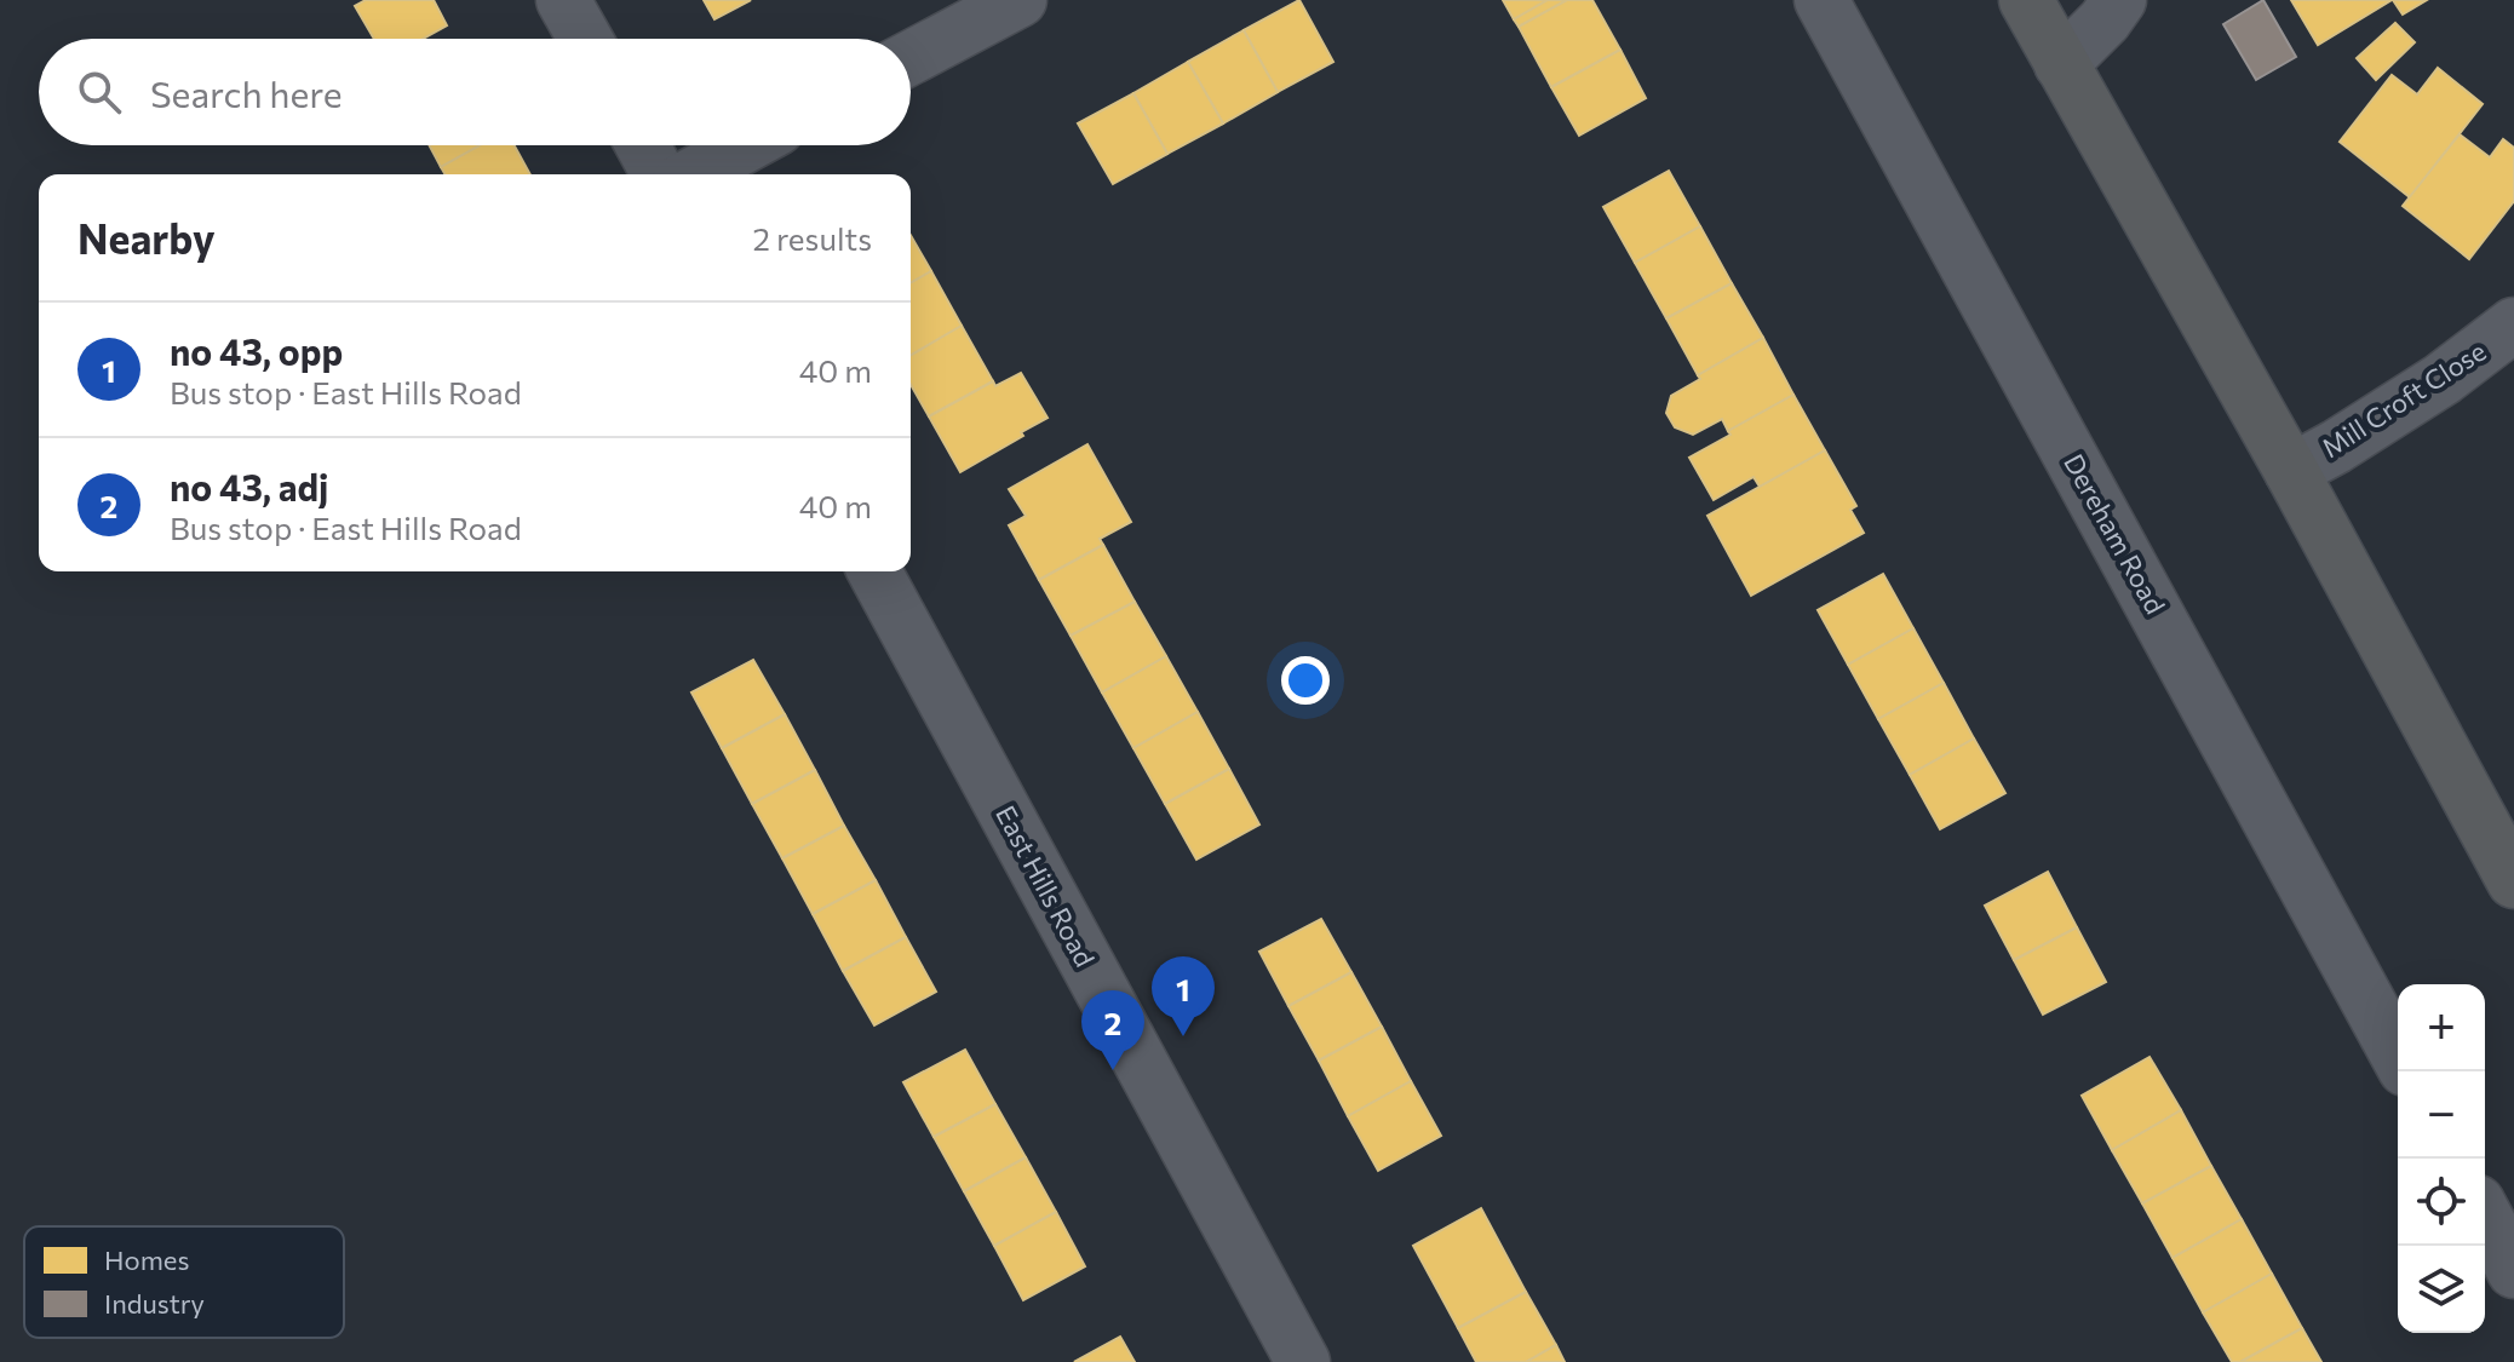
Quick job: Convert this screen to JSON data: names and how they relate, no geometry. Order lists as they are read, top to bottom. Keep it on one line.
{"streets":{"street":["Mill Croft Close","Dereham Road","East Hills Road"]},"legend":["Homes","Industry"],"page":{"search":"Search here","heading":["Nearby","2 results"],"list":[{"mark":"1","name":"no 43, opp","note":"Bus stop · East Hills Road","value":"40 m"},{"mark":"2","name":"no 43, adj","note":"Bus stop · East Hills Road","value":"40 m"}],"pins":["1","2"],"map_buttons":["+","−"]}}
